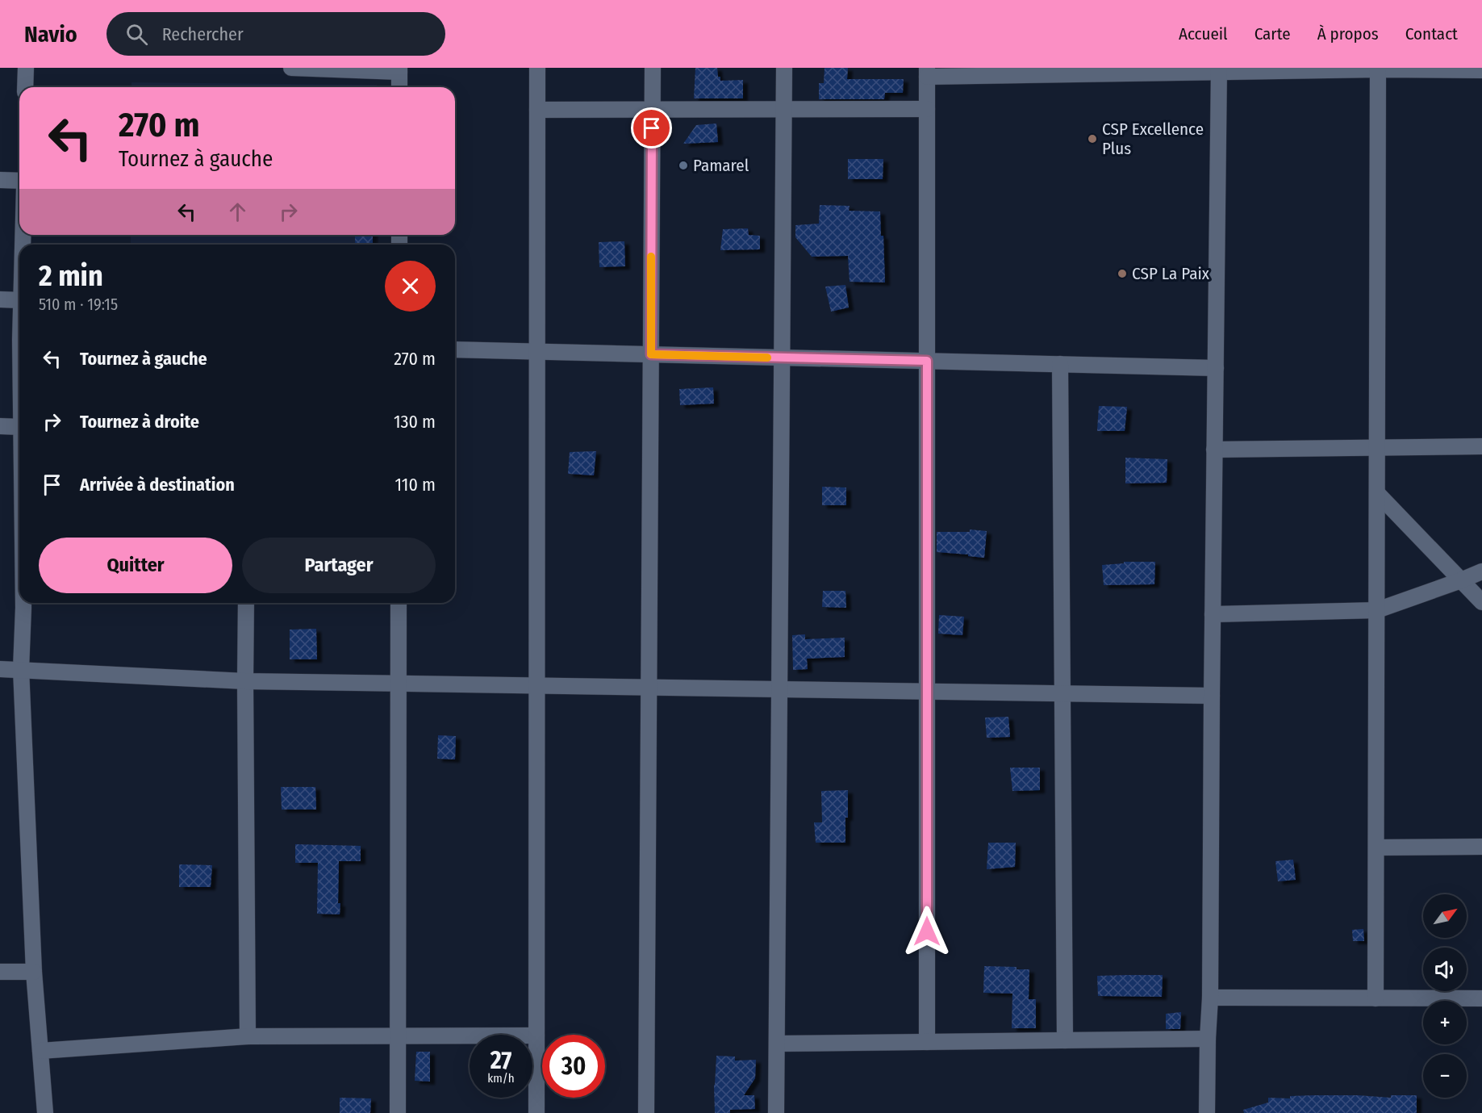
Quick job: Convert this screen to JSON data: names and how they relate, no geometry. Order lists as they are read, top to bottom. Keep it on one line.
{"places":["CSP Excellence Plus","Pamarel","CSP La Paix"],"north":"top right","page":{"header":"Navio","search":"Rechercher","nav":["Accueil","Carte","À propos","Contact"],"turn":["270 m","Tournez à gauche"],"heading":["2 min","510 m · 19:15"],"list":[{"name":"Tournez à gauche","value":"270 m"},{"name":"Tournez à droite","value":"130 m"},{"name":"Arrivée à destination","value":"110 m"}],"buttons":["Quitter","Partager"],"map_buttons":["+","−"],"speed":"27 km/h","limit":"30"}}
